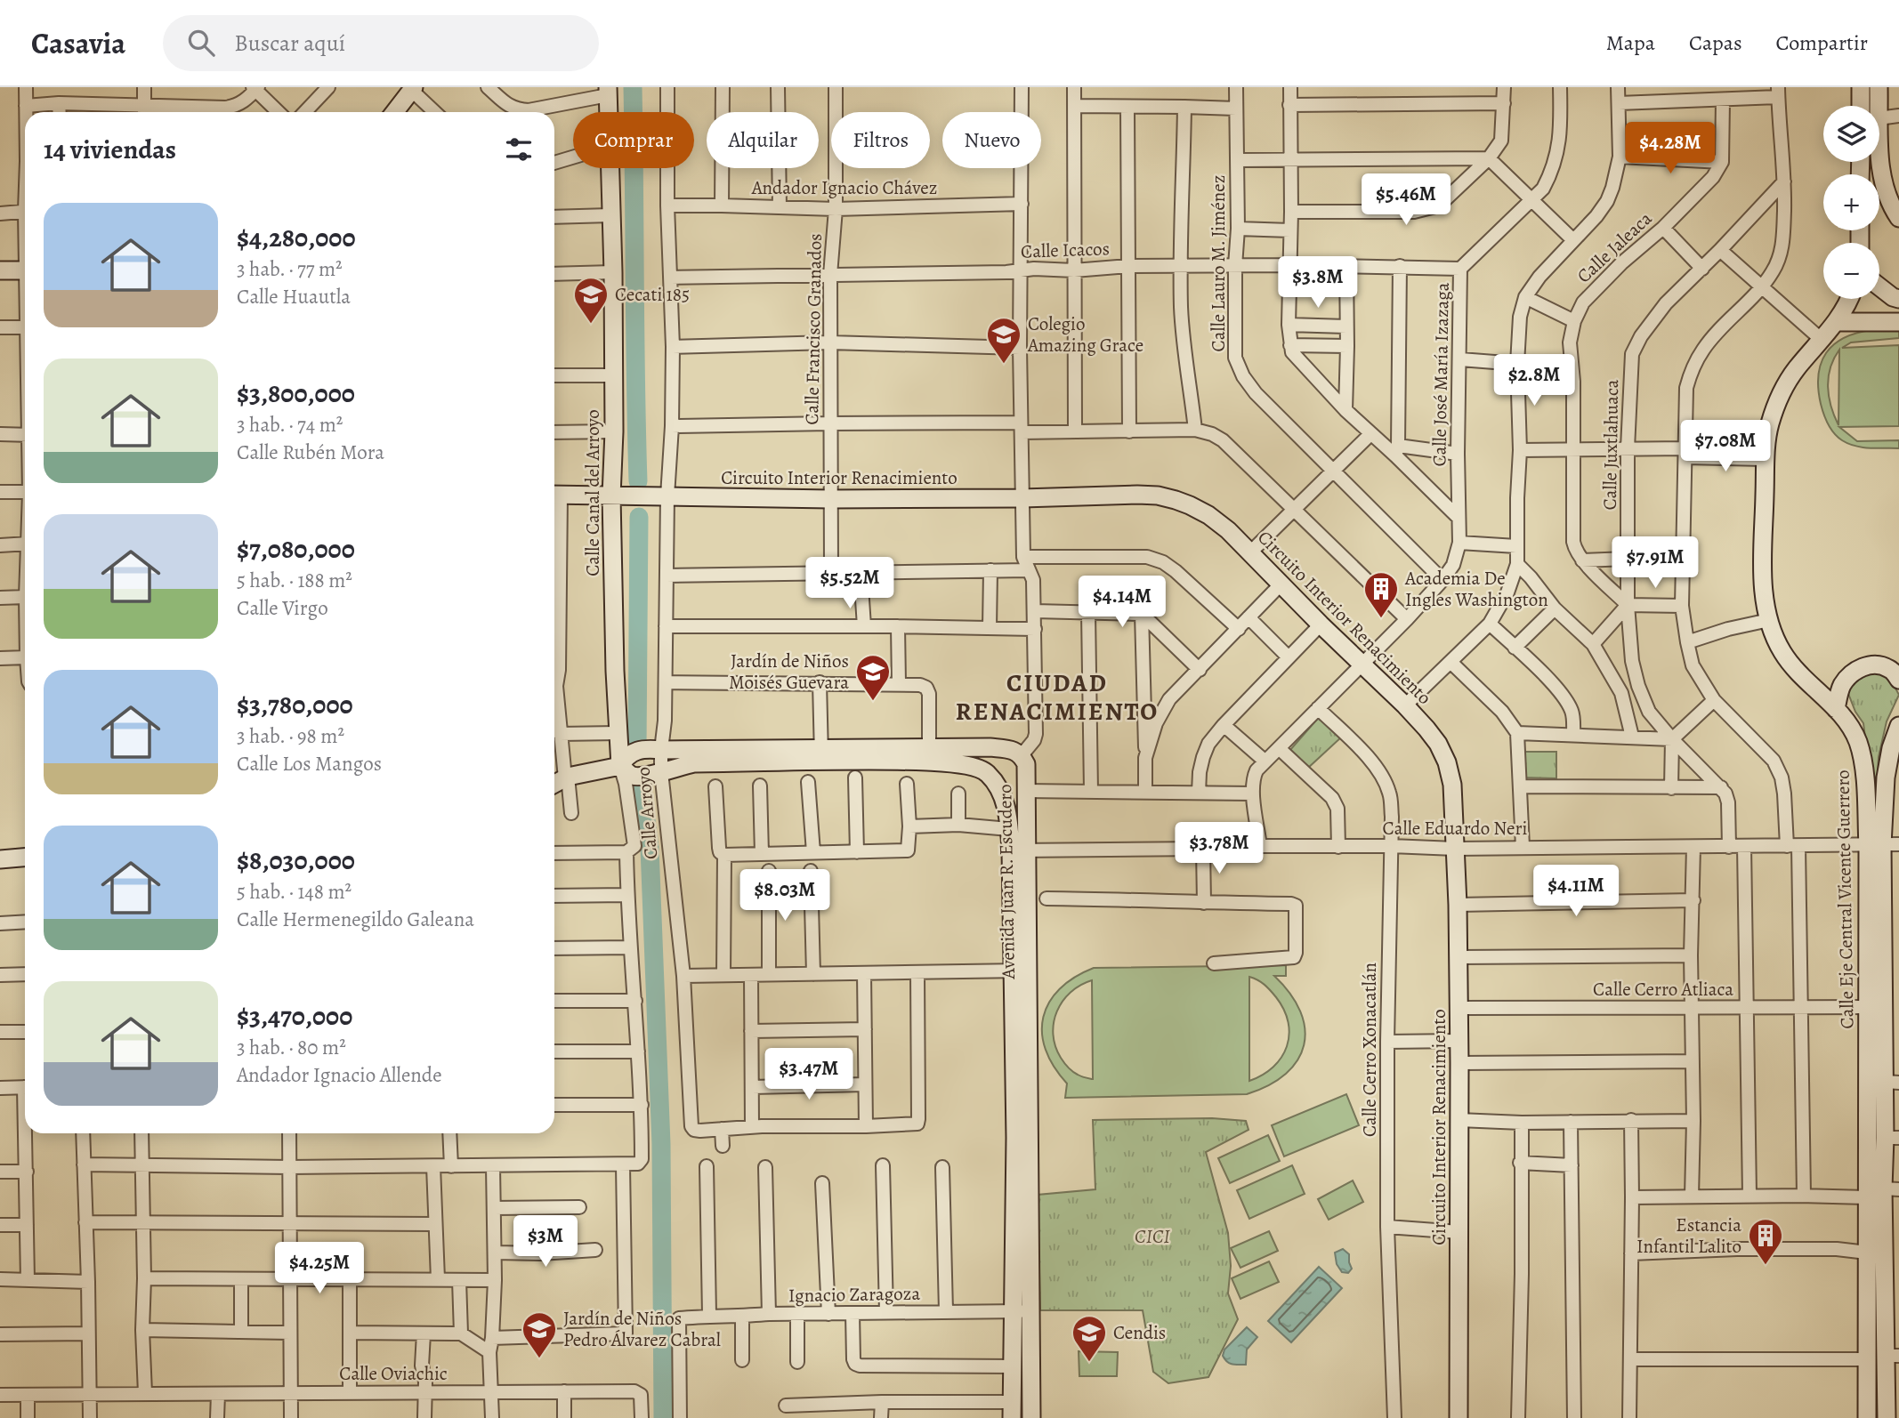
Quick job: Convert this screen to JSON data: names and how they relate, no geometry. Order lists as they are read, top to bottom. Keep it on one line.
{"streets":{"main road":["Circuito Interior Renacimiento","Calle Canal del Arroyo","Avenida Juan R. Escudero","Calle Eje Central Vicente Guerrero"],"street":["Andador Ignacio Chávez","Calle Jaleaca","Calle Icacos","Calle Lauro M. Jiménez","Calle Francisco Granados","Calle José María Izazaga","Calle Juxtlahuaca","Calle Arroyo","Calle Eduardo Neri","Calle Cerro Atliaca","Calle Cerro Xonacatlán","Ignacio Zaragoza","Calle Oviachic"]},"crossings":[["Andador Ignacio Chávez","Calle Francisco Granados"],["Calle Jaleaca","Calle Juxtlahuaca"],["Calle Icacos","Calle Lauro M. Jiménez"],["Calle Icacos","Calle Francisco Granados"],["Calle Icacos","Calle José María Izazaga"],["Calle Lauro M. Jiménez","Calle José María Izazaga"],["Calle Francisco Granados","Circuito Interior Renacimiento"],["Calle José María Izazaga","Circuito Interior Renacimiento"],["Calle José María Izazaga","Calle Cerro Xonacatlán"],["Circuito Interior Renacimiento","Calle Canal del Arroyo"],["Circuito Interior Renacimiento","Calle Arroyo"],["Circuito Interior Renacimiento","Calle Eduardo Neri"],["Circuito Interior Renacimiento","Calle Cerro Atliaca"],["Calle Canal del Arroyo","Avenida Juan R. Escudero"],["Calle Arroyo","Avenida Juan R. Escudero"],["Calle Eduardo Neri","Avenida Juan R. Escudero"],["Calle Eduardo Neri","Calle Eje Central Vicente Guerrero"],["Calle Eduardo Neri","Calle Cerro Xonacatlán"],["Avenida Juan R. Escudero","Ignacio Zaragoza"],["Calle Eje Central Vicente Guerrero","Calle Cerro Atliaca"]],"districts":["CIUDAD RENACIMIENTO"],"parks":["CICI"],"places":{"school or university":["Cecati 185","Colegio Amazing Grace","Jardín de Niños Moisés Guevara","Jardín de Niños Pedro Álvarez Cabral","Cendis"],"building":["Academia De Ingles Washington","Estancia Infantil Lalito"]},"page":{"header":"Casavia","search":"Buscar aquí","nav":["Mapa","Capas","Compartir"],"map_buttons":["+","−"],"chip":["Comprar","Alquilar","Filtros","Nuevo"],"heading":"14 viviendas","price":["$4.28M","$5.46M","$3.8M","$2.8M","$7.08M","$7.91M","$5.52M","$4.14M","$3.78M","$4.11M","$8.03M","$3.47M","$3M","$4.25M"],"list":[{"name":"$4,280,000","note":"3 hab. · 77 m² · Calle Huautla"},{"name":"$3,800,000","note":"3 hab. · 74 m² · Calle Rubén Mora"},{"name":"$7,080,000","note":"5 hab. · 188 m² · Calle Virgo"},{"name":"$3,780,000","note":"3 hab. · 98 m² · Calle Los Mangos"},{"name":"$8,030,000","note":"5 hab. · 148 m² · Calle Hermenegildo Galeana"},{"name":"$3,470,000","note":"3 hab. · 80 m² · Andador Ignacio Allende"}]}}
